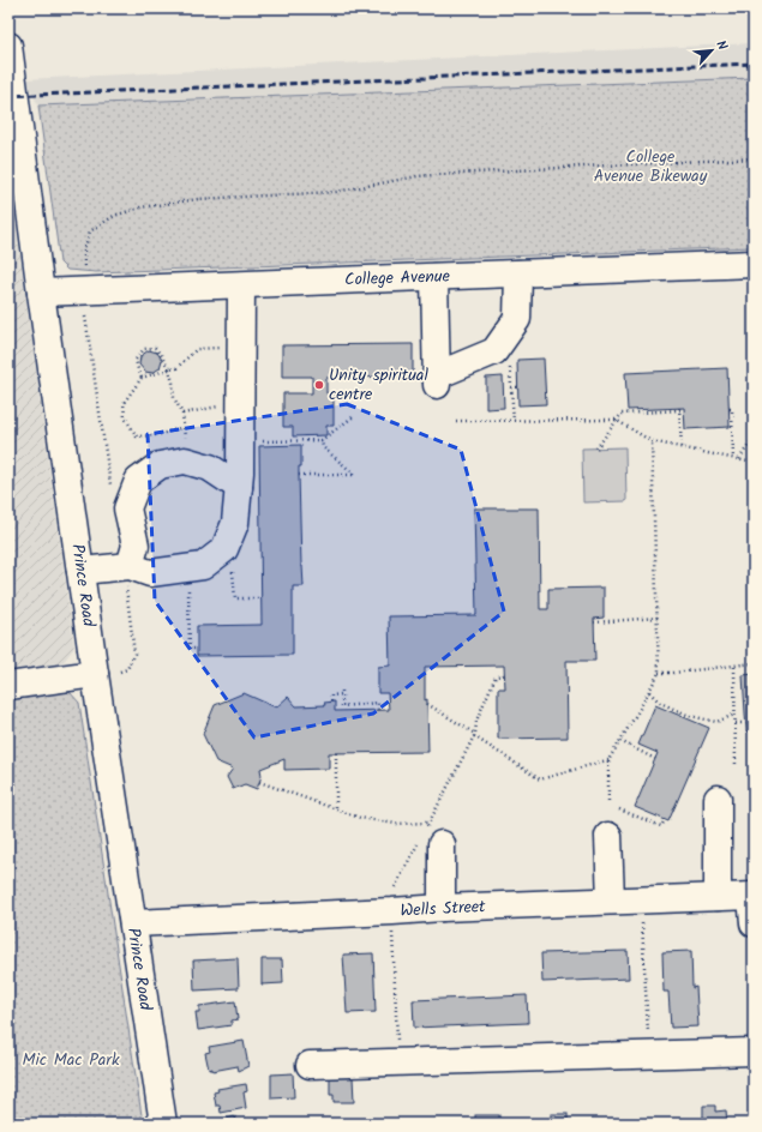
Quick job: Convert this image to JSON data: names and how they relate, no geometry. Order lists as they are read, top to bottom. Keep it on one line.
{"streets":{"street":["College Avenue","Prince Road","Wells Street"]},"crossings":[["College Avenue","Prince Road"],["Prince Road","Wells Street"]],"parks":["College Avenue Bikeway","Mic Mac Park"],"places":["Unity spiritual centre"],"north":"top right"}
